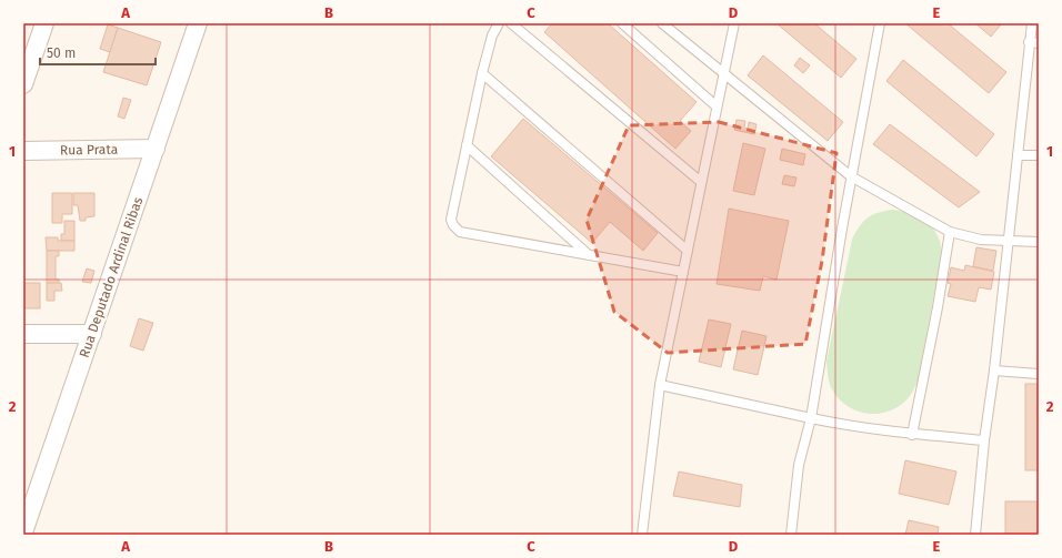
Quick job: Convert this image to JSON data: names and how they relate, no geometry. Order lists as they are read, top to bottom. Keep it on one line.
{"streets":{"street":["Rua Prata","Rua Deputado Ardinal Ribas"]},"crossings":[["Rua Prata","Rua Deputado Ardinal Ribas"]],"scale_bar":"50 m","grid":{"columns":["A","B","C","D","E"],"rows":["1","2"]}}
